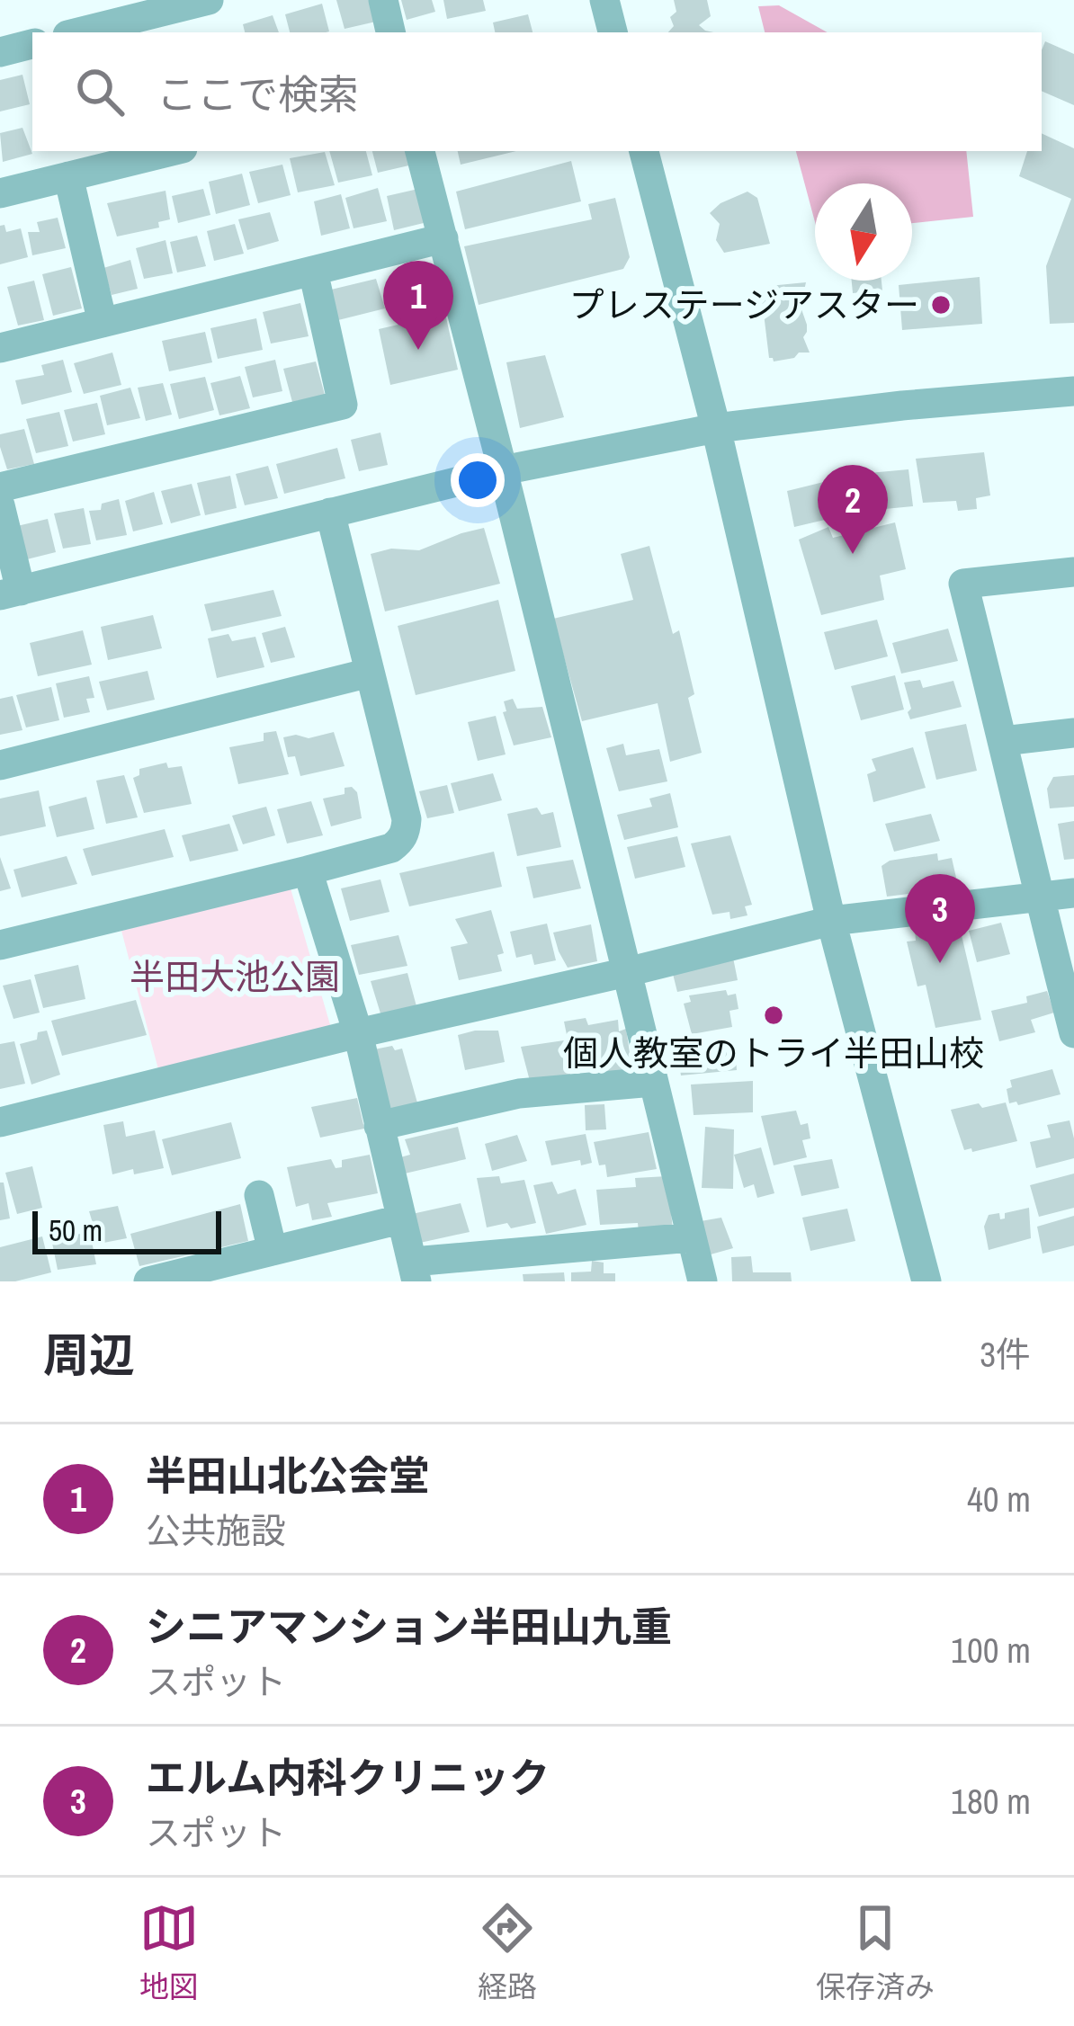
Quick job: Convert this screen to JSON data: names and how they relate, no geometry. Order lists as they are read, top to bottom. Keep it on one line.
{"parks":["半田大池公園"],"places":["プレステージアスター","個人教室のトライ半田山校"],"scale_bar":"50 m","north":"bottom","page":{"search":"ここで検索","pins":["1","2","3"],"scale":"50 m","heading":["周辺","3件"],"list":[{"mark":"1","name":"半田山北公会堂","note":"公共施設","value":"40 m"},{"mark":"2","name":"シニアマンション半田山九重","note":"スポット","value":"100 m"},{"mark":"3","name":"エルム内科クリニック","note":"スポット","value":"180 m"}],"nav":["地図","経路","保存済み"]}}
